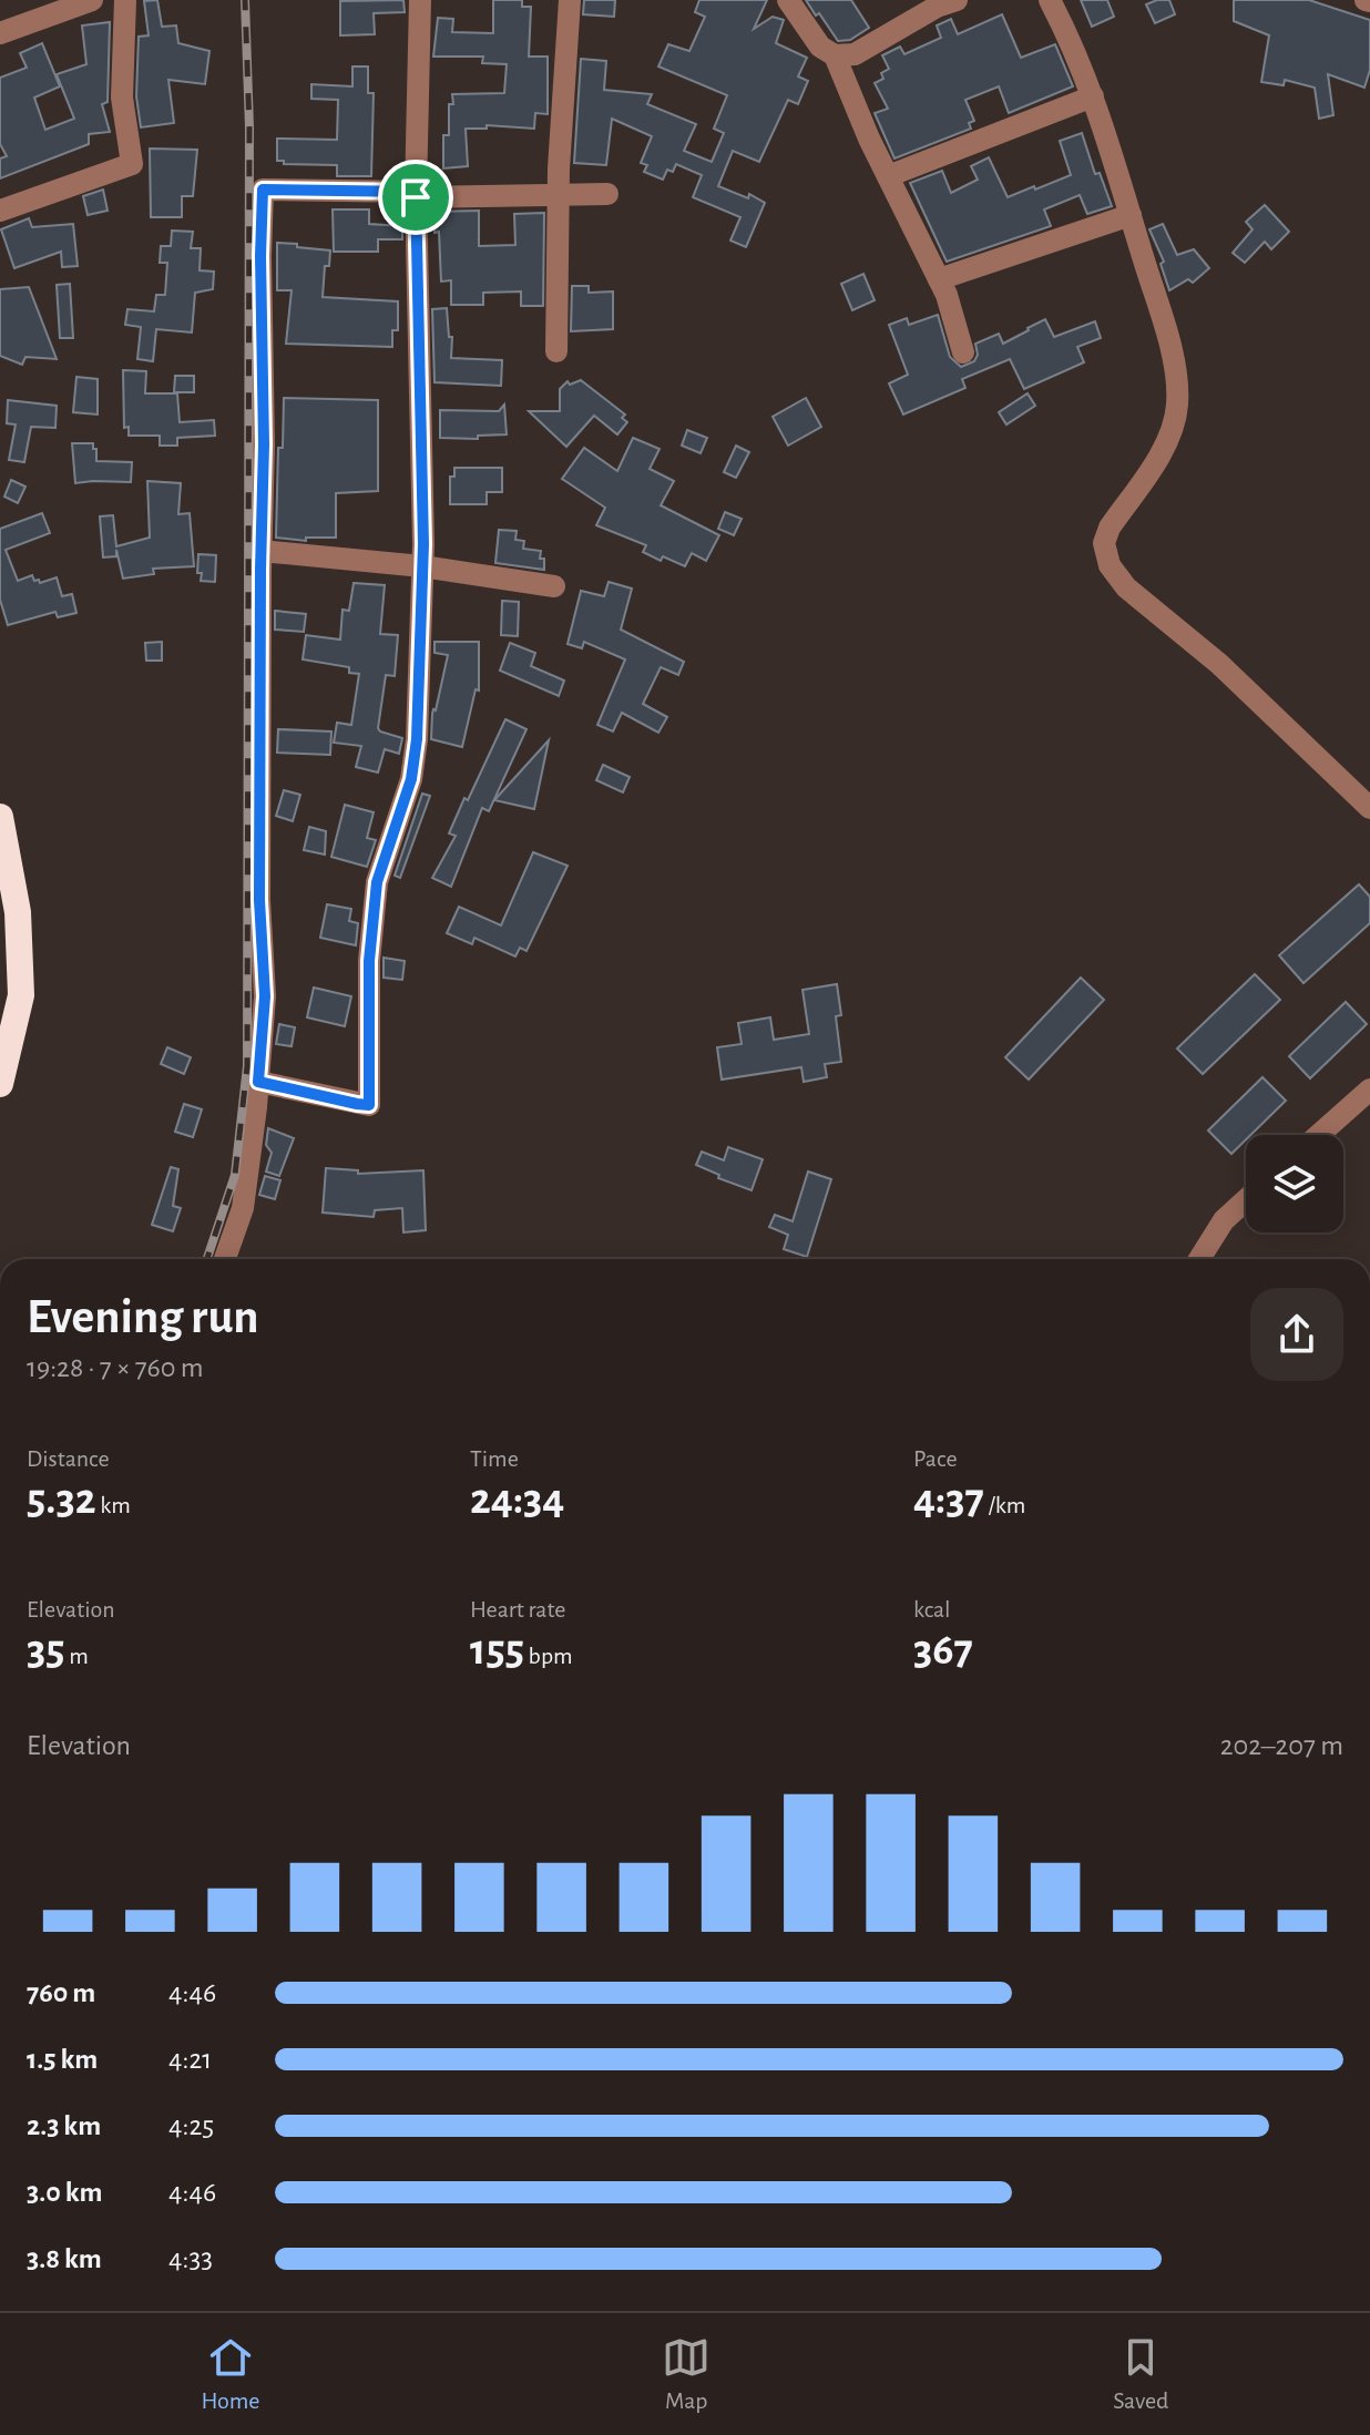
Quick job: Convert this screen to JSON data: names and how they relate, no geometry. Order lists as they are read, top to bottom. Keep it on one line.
{"page":{"heading":["Evening run","19:28 · 7 × 760 m"],"stats":[["Distance","5.32 km"],["Time","24:34"],["Pace","4:37 /km"],["Elevation","35 m"],["Heart rate","155 bpm"],["kcal","367"]],"chart":["Elevation","202–207 m"],"list":[{"name":"760 m","note":"4:46"},{"name":"1.5 km","note":"4:21"},{"name":"2.3 km","note":"4:25"},{"name":"3.0 km","note":"4:46"},{"name":"3.8 km","note":"4:33"}],"tabs":["Home","Map","Saved"]}}
